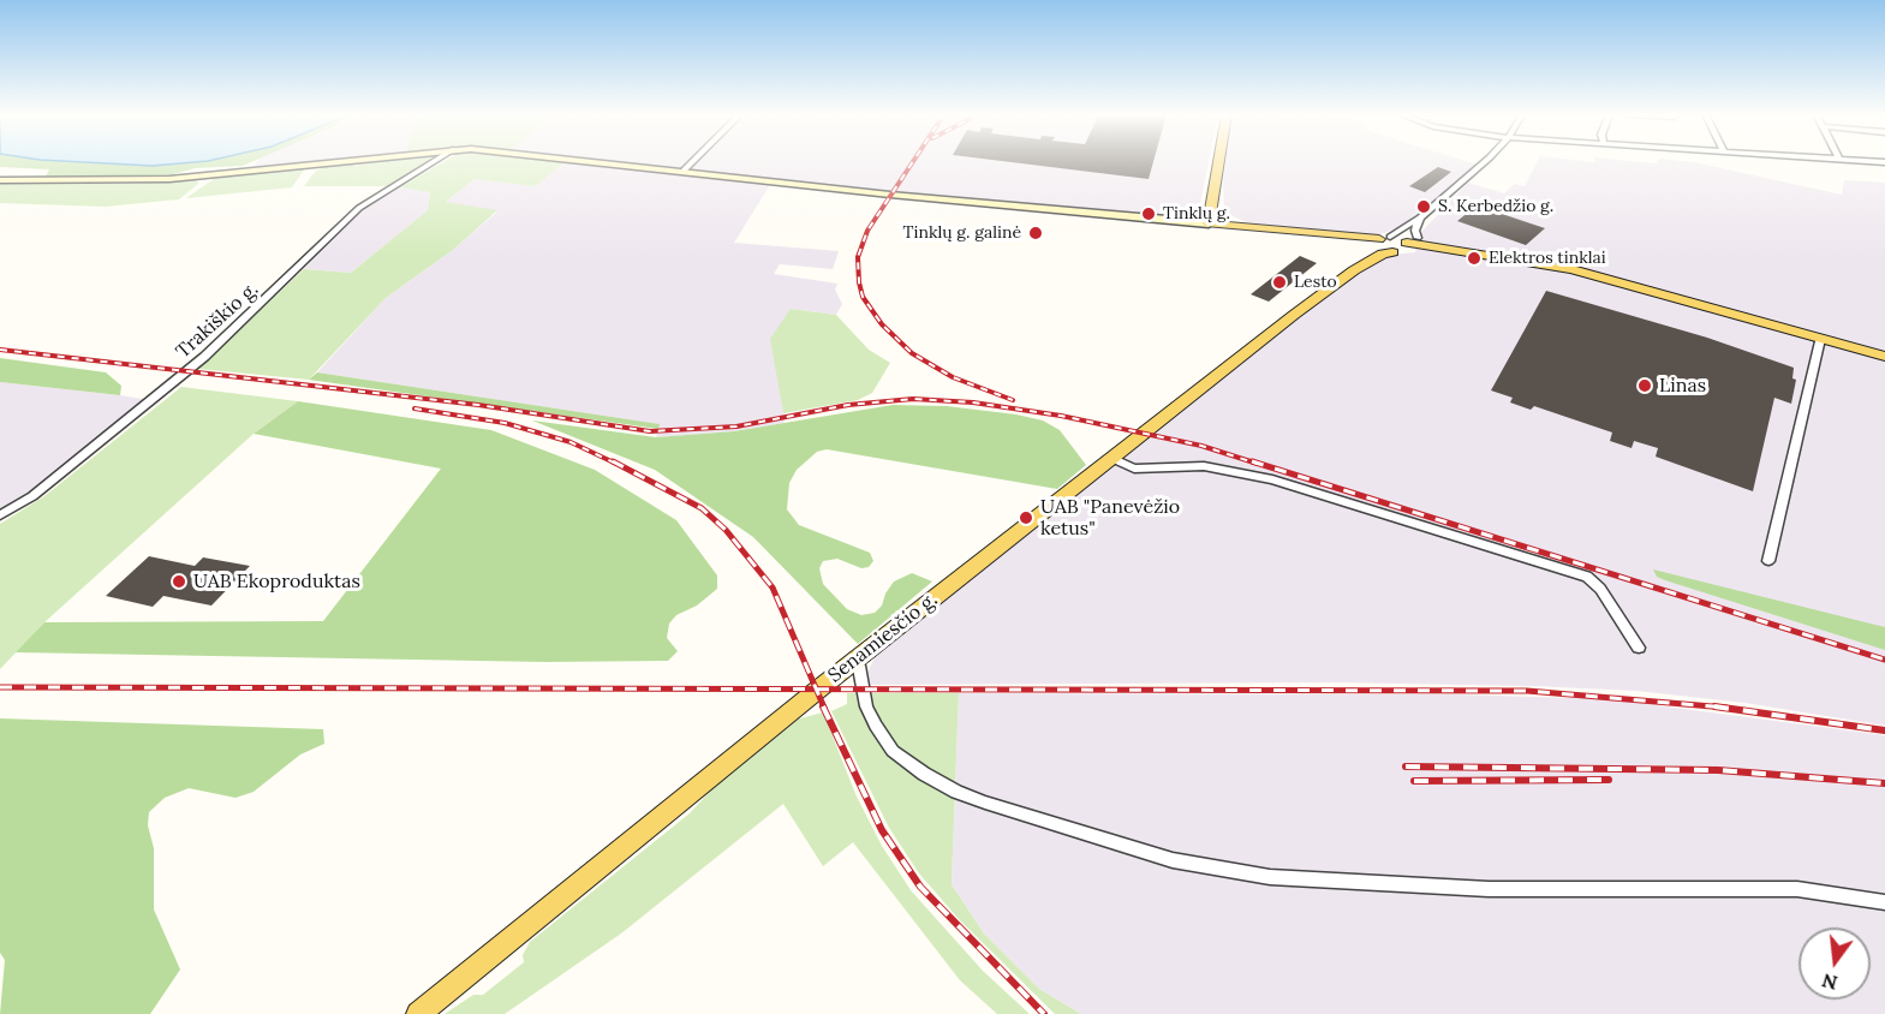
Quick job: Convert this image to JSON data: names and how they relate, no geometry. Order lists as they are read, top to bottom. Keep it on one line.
{"streets":{"main road":["Senamiesčio g."],"street":["Trakiškio g."]},"places":["S. Kerbedžio g.","Tinklų g.","Tinklų g. galinė","Elektros tinklai","Lesto","Linas","UAB \"Panevėžio ketus\"","UAB Ekoproduktas"],"north":"bottom"}
